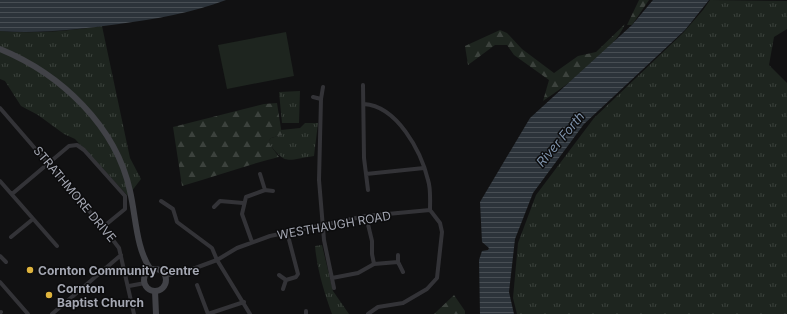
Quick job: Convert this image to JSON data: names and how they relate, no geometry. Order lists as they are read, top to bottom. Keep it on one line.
{"streets":{"street":["STRATHMORE DRIVE","WESTHAUGH ROAD"]},"water":["River Forth"],"places":["Cornton Community Centre","Cornton Baptist Church"]}
